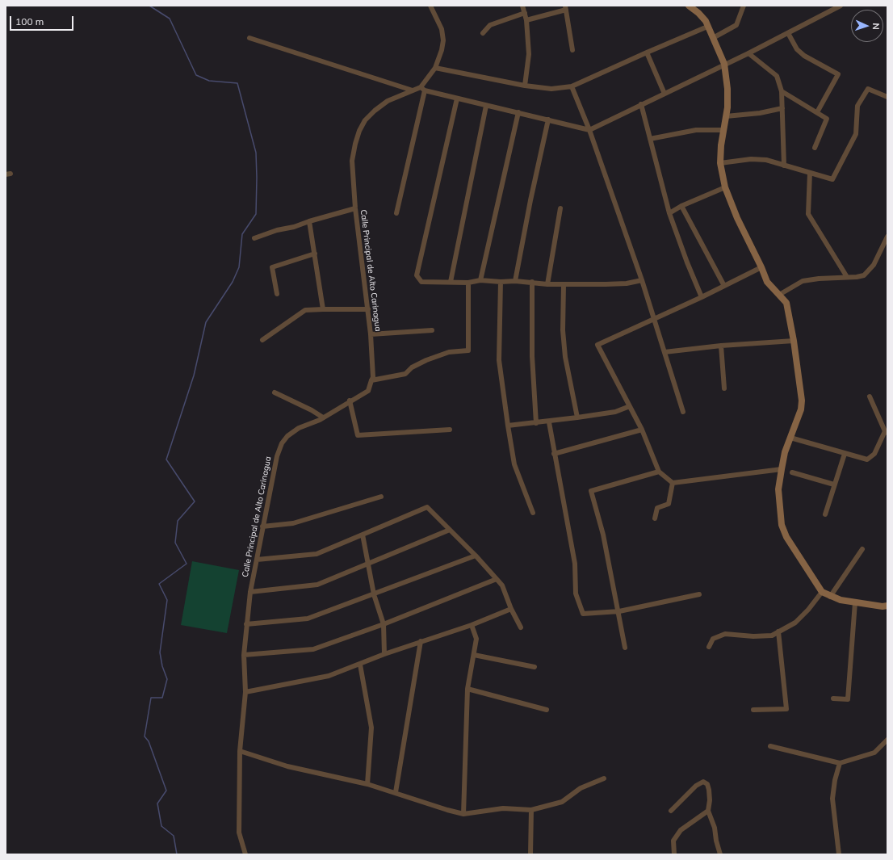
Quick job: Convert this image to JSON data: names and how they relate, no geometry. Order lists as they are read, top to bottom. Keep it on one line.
{"streets":{"street":["Calle Principal de Alto Carinagua"]},"scale_bar":"100 m","north":"right"}
